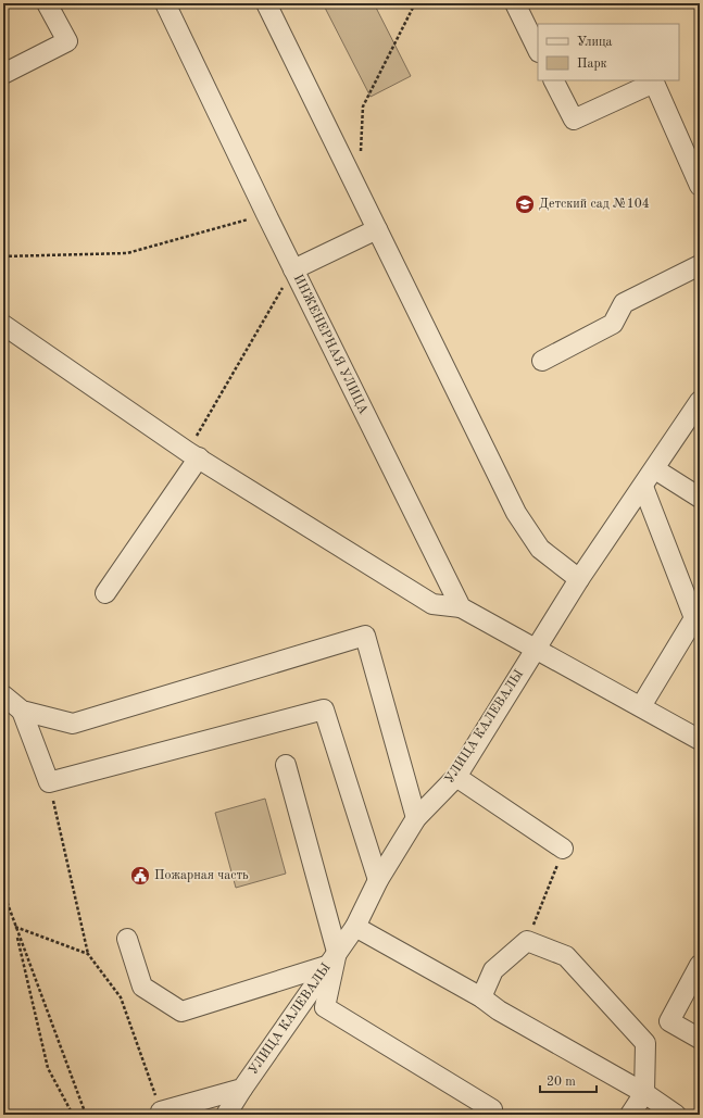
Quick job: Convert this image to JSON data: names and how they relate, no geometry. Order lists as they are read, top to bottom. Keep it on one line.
{"streets":{"street":["ИНЖЕНЕРНАЯ УЛИЦА","УЛИЦА КАЛЕВАЛЫ"]},"places":{"school or university":["Детский сад №104"],"public building":["Пожарная часть"]},"legend":["Улица","Парк"],"scale_bar":"20 m"}
